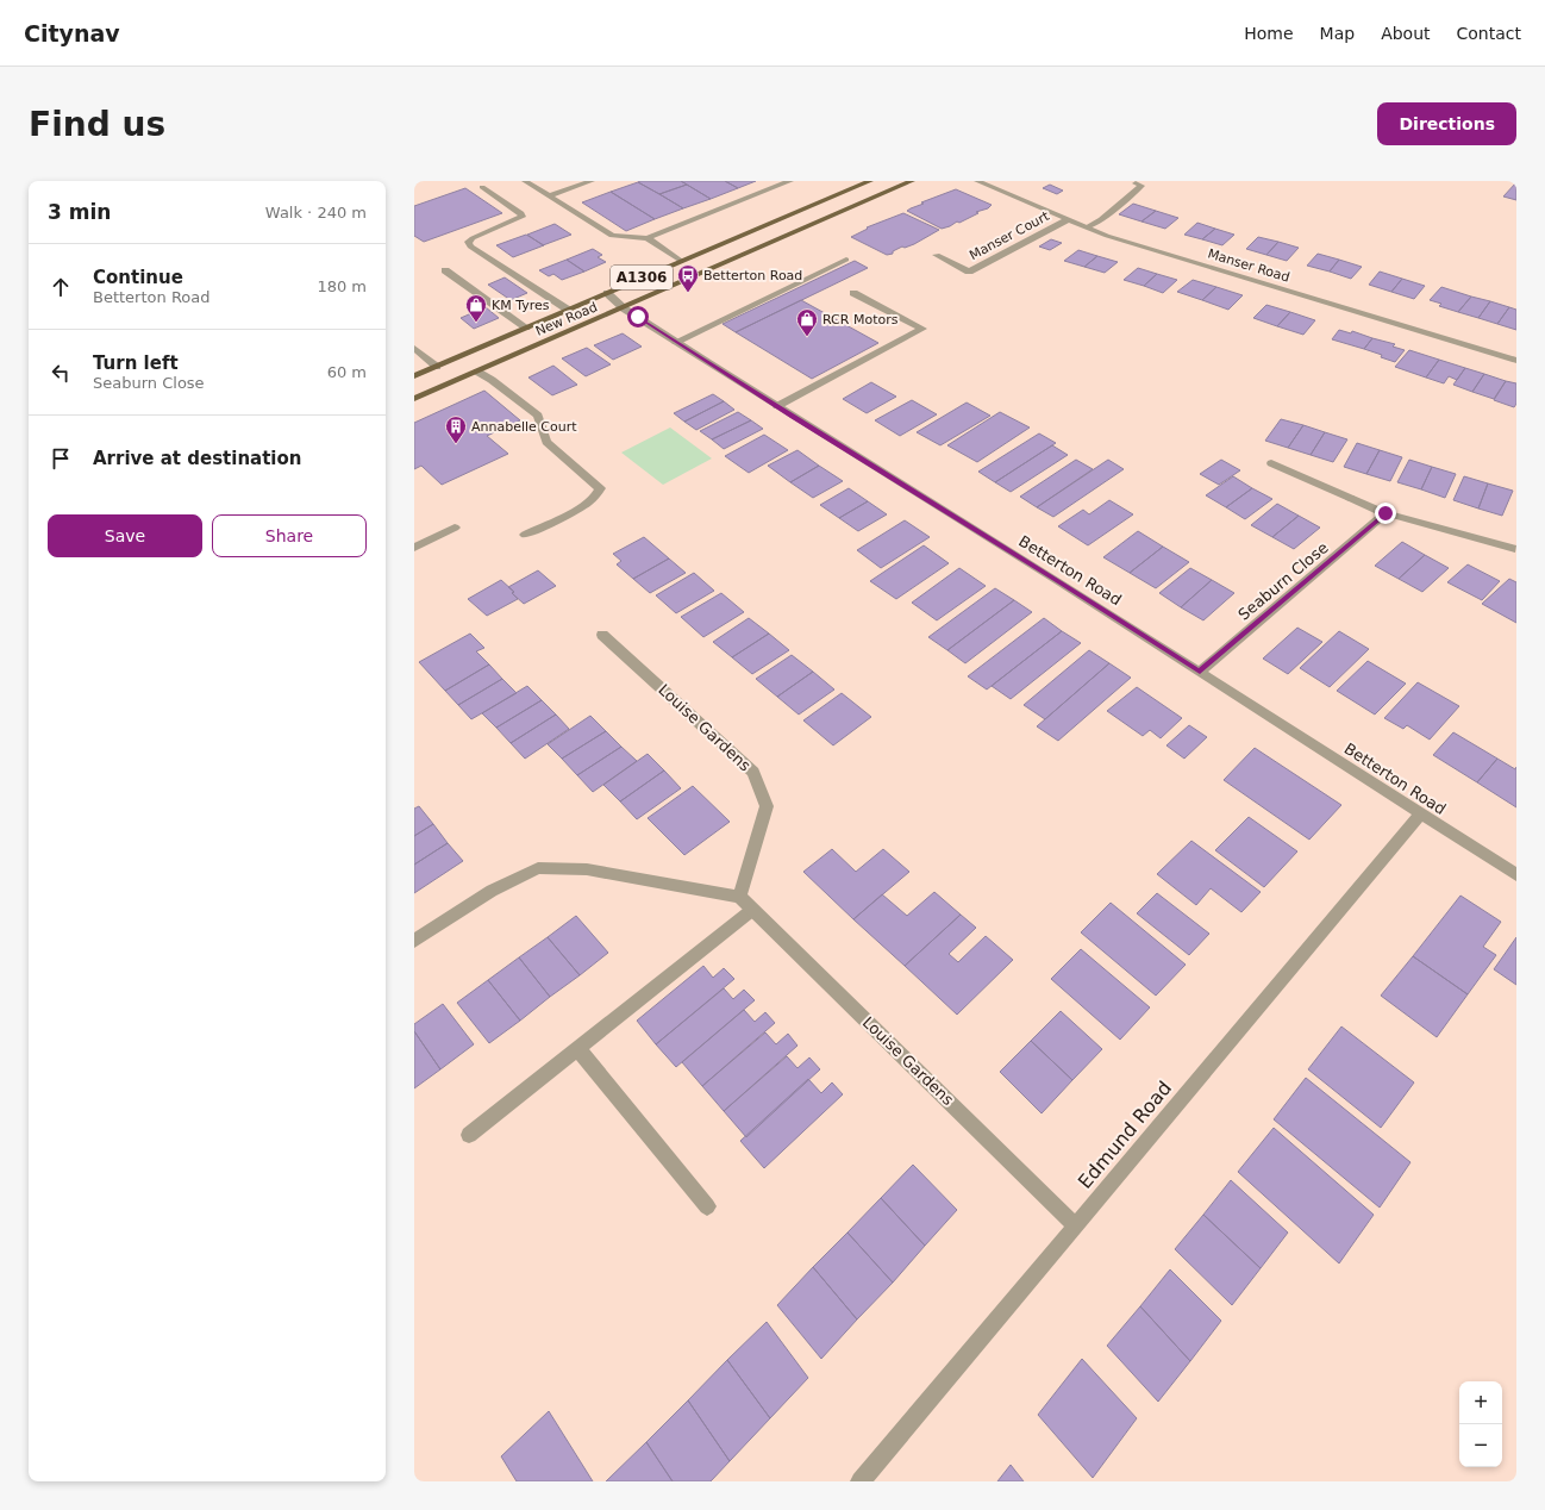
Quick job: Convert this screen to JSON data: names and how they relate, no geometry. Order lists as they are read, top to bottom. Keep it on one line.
{"streets":{"main road":["A1306","New Road"],"street":["Manser Court","Manser Road","Betterton Road","Seaburn Close","Louise Gardens","Edmund Road"]},"crossings":[["Manser Court","Manser Road"],["New Road","Betterton Road"],["Betterton Road","Seaburn Close"],["Betterton Road","Edmund Road"],["Louise Gardens","Edmund Road"]],"places":{"bus stop":["Betterton Road"],"shop":["KM Tyres","RCR Motors"],"building":["Annabelle Court"]},"page":{"header":"Citynav","nav":["Home","Map","About","Contact"],"buttons":["Directions",["Save","Share"]],"title":"Find us","heading":["3 min","Walk · 240 m"],"list":[["Continue","Betterton Road","180 m"],["Turn left","Seaburn Close","60 m"],"Arrive at destination"],"map_buttons":["+","−"]}}
